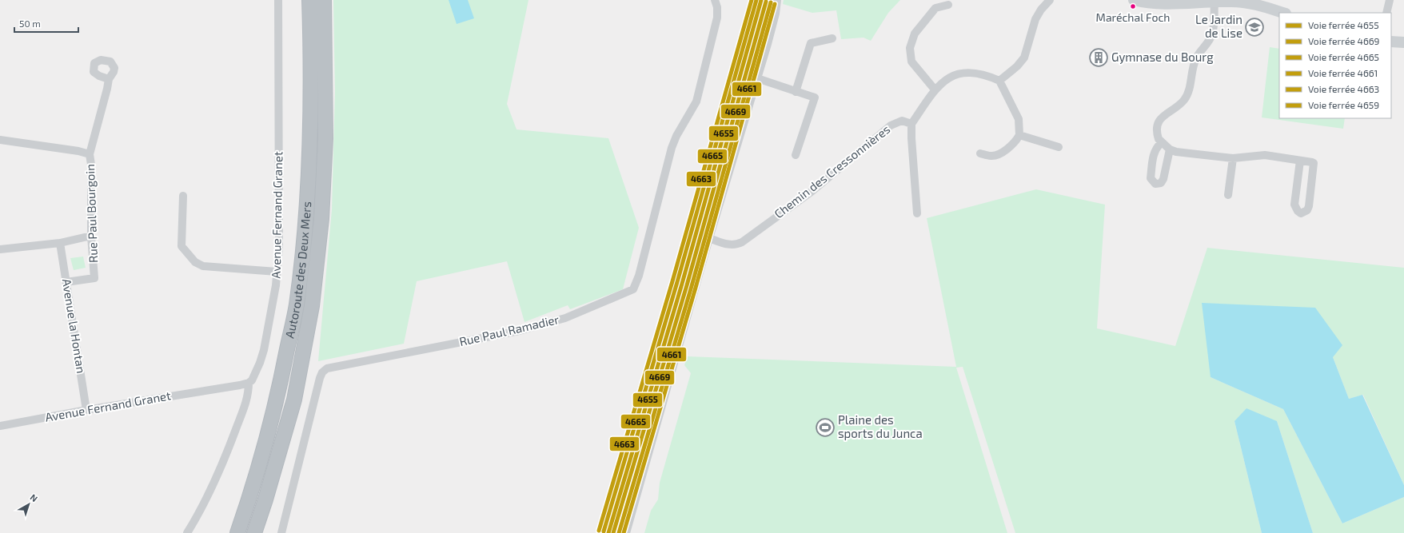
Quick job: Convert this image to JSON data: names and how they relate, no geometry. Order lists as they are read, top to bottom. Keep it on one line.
{"streets":{"highway":["Autoroute des Deux Mers"],"street":["Chemin des Cressonnières","Rue Paul Bourgoin","Avenue Fernand Granet","Avenue la Hontan","Rue Paul Ramadier"]},"crossings":[["Rue Paul Bourgoin","Avenue la Hontan"],["Avenue Fernand Granet","Avenue la Hontan"]],"places":{"other":["Maréchal Foch"],"school or university":["Le Jardin de Lise"],"building":["Gymnase du Bourg"],"sports":["Plaine des sports du Junca"]},"lines":["rail line 4655","rail line 4665","rail line 4663","rail line 4669","rail line 4661","rail line 4659"],"legend":["Voie ferrée 4655","Voie ferrée 4669","Voie ferrée 4665","Voie ferrée 4661","Voie ferrée 4663","Voie ferrée 4659"],"scale_bar":"50 m","north":"top right"}
